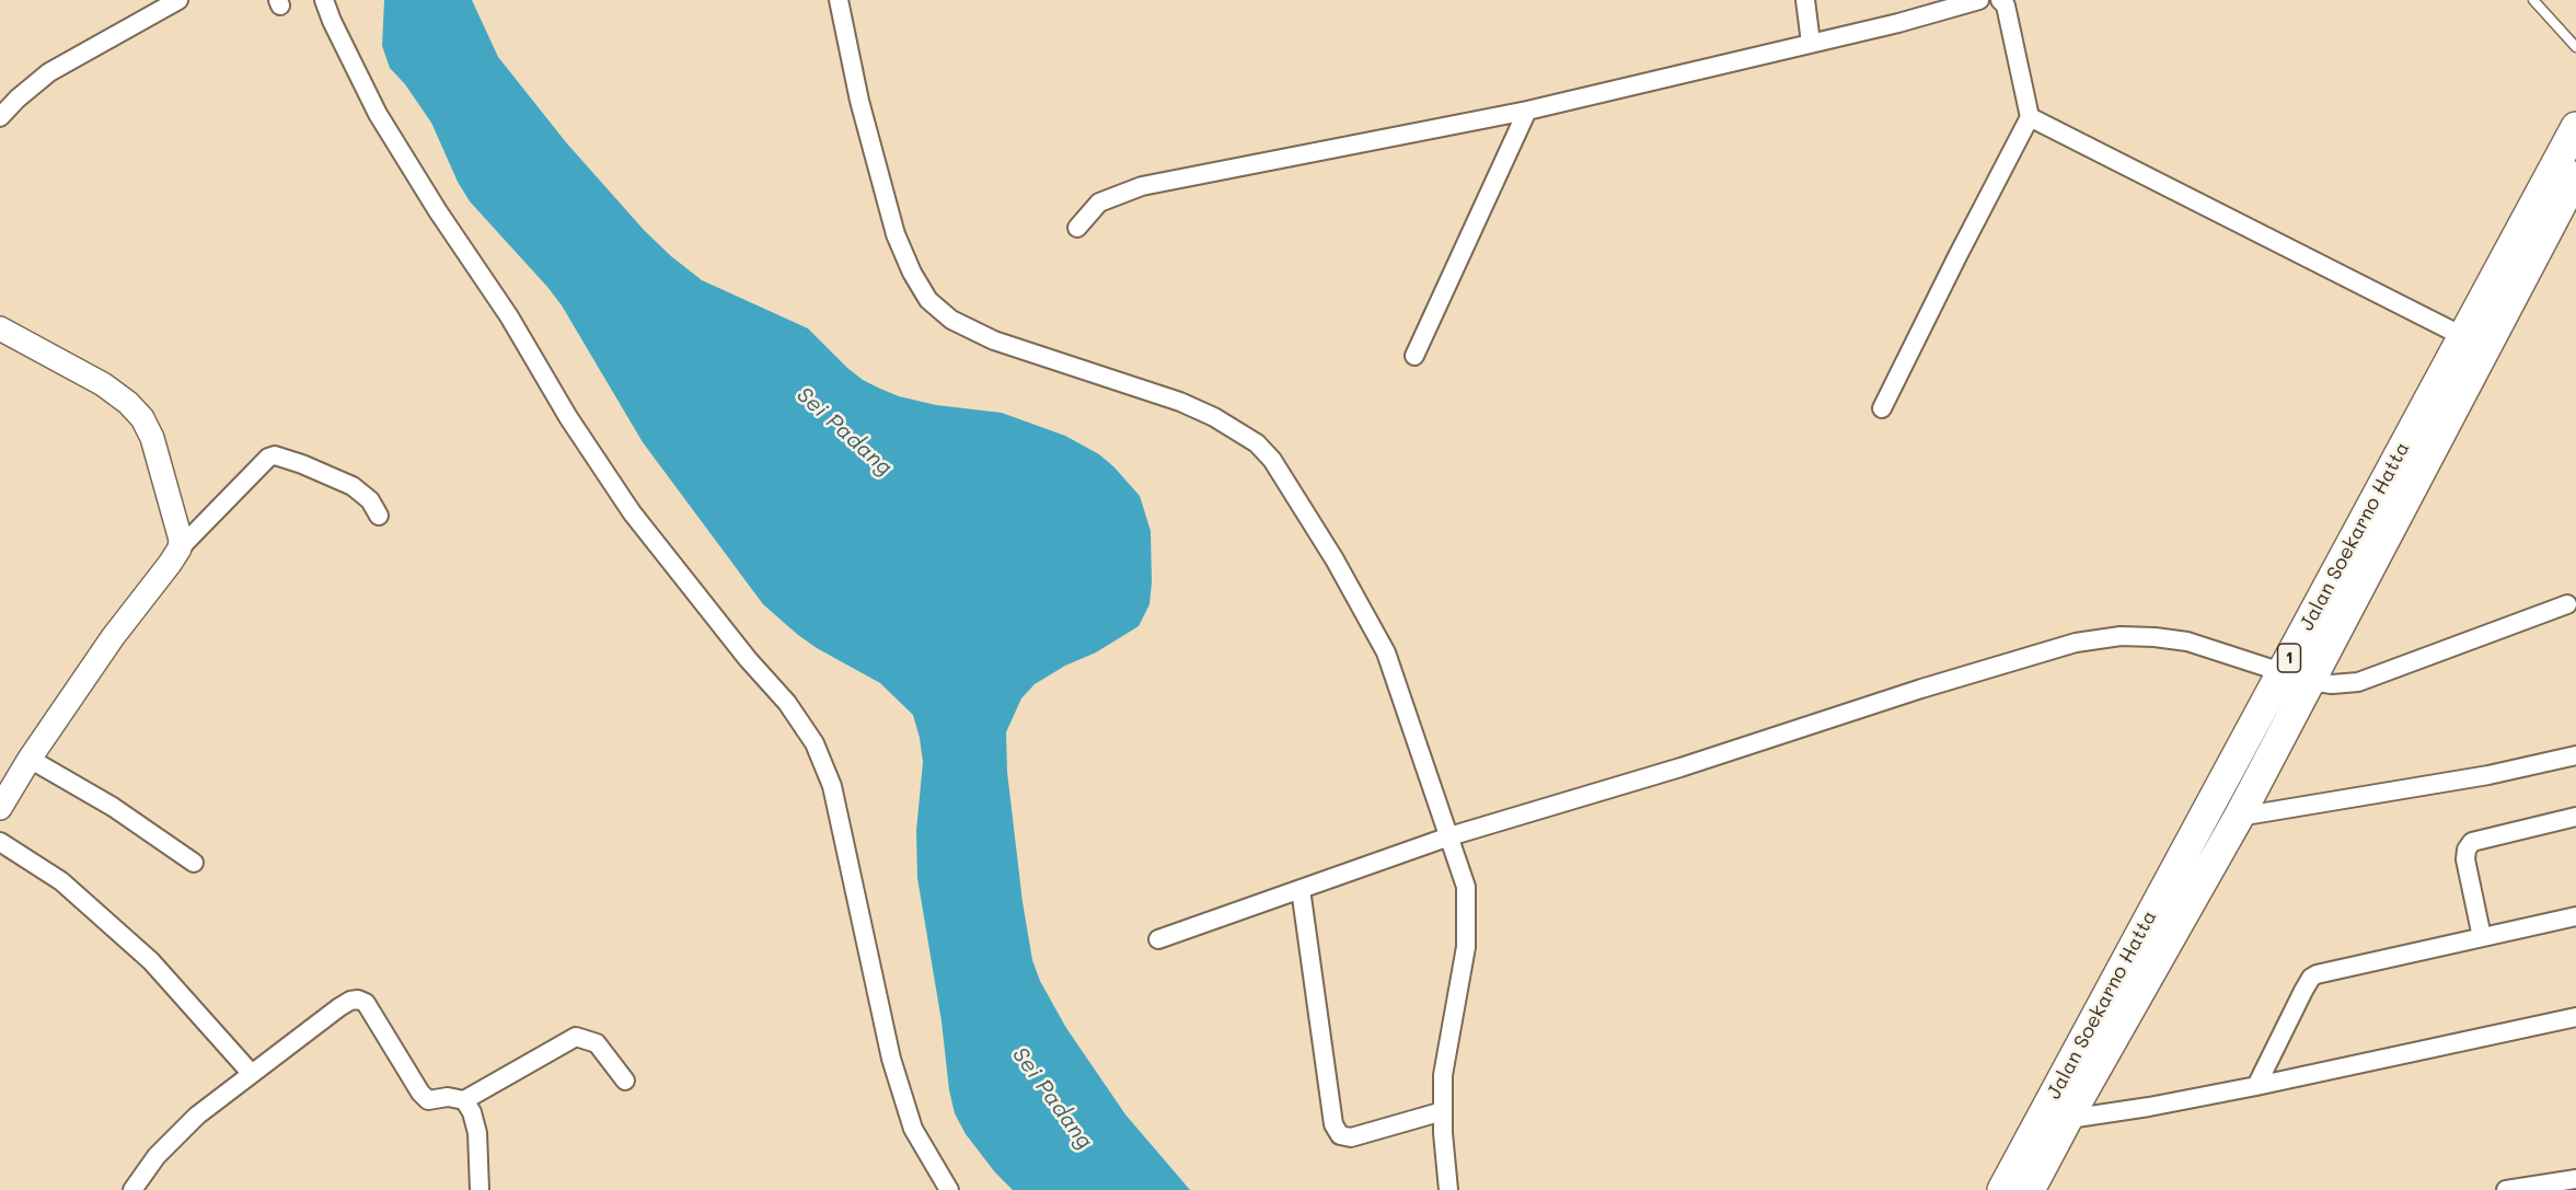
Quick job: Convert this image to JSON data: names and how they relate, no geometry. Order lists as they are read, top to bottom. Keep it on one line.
{"streets":{"highway":["Jalan Soekarno Hatta","1"]},"water":["Sei Padang"]}
